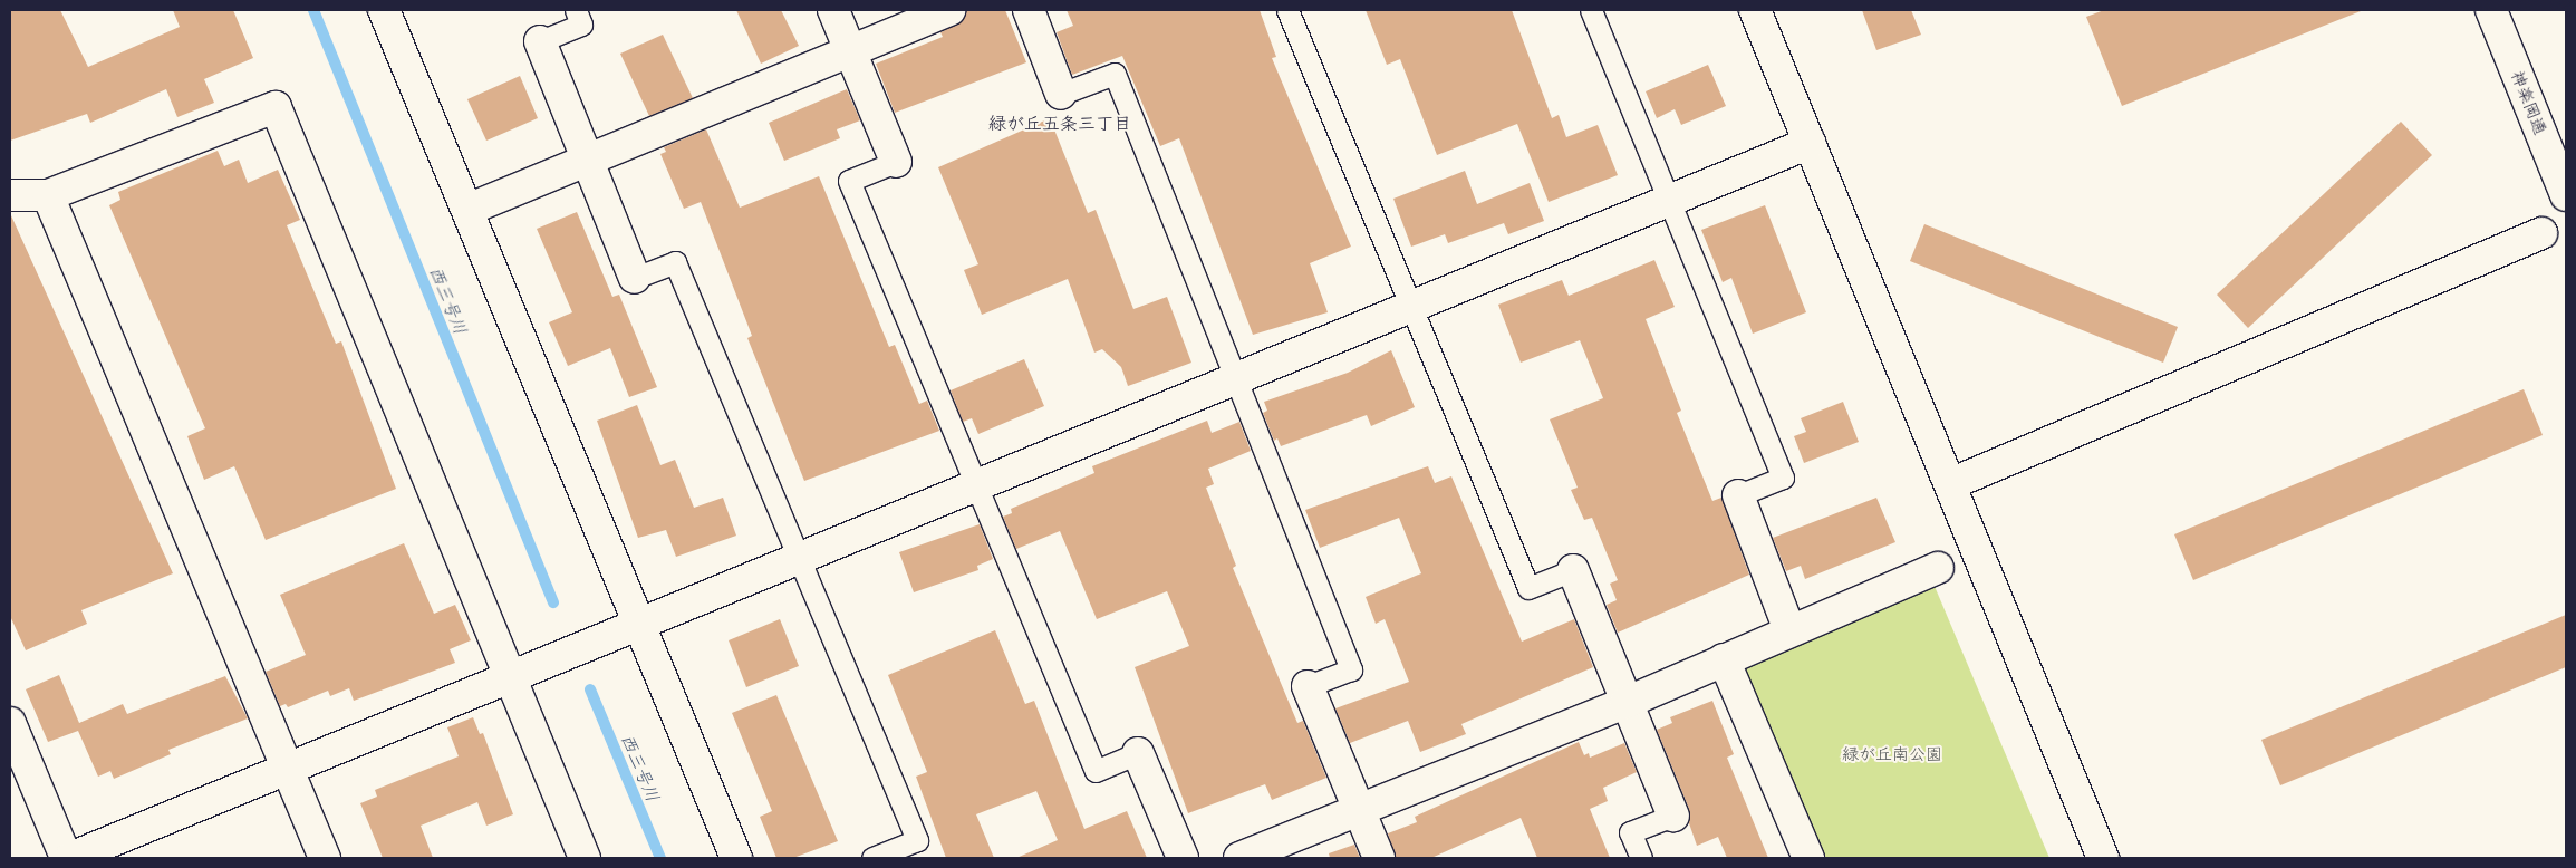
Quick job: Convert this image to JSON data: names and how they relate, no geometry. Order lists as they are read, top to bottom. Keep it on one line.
{"streets":{"street":["神楽岡通"]},"districts":["緑が丘五条三丁目"],"water":["西三号川"],"parks":["緑が丘南公園"]}
